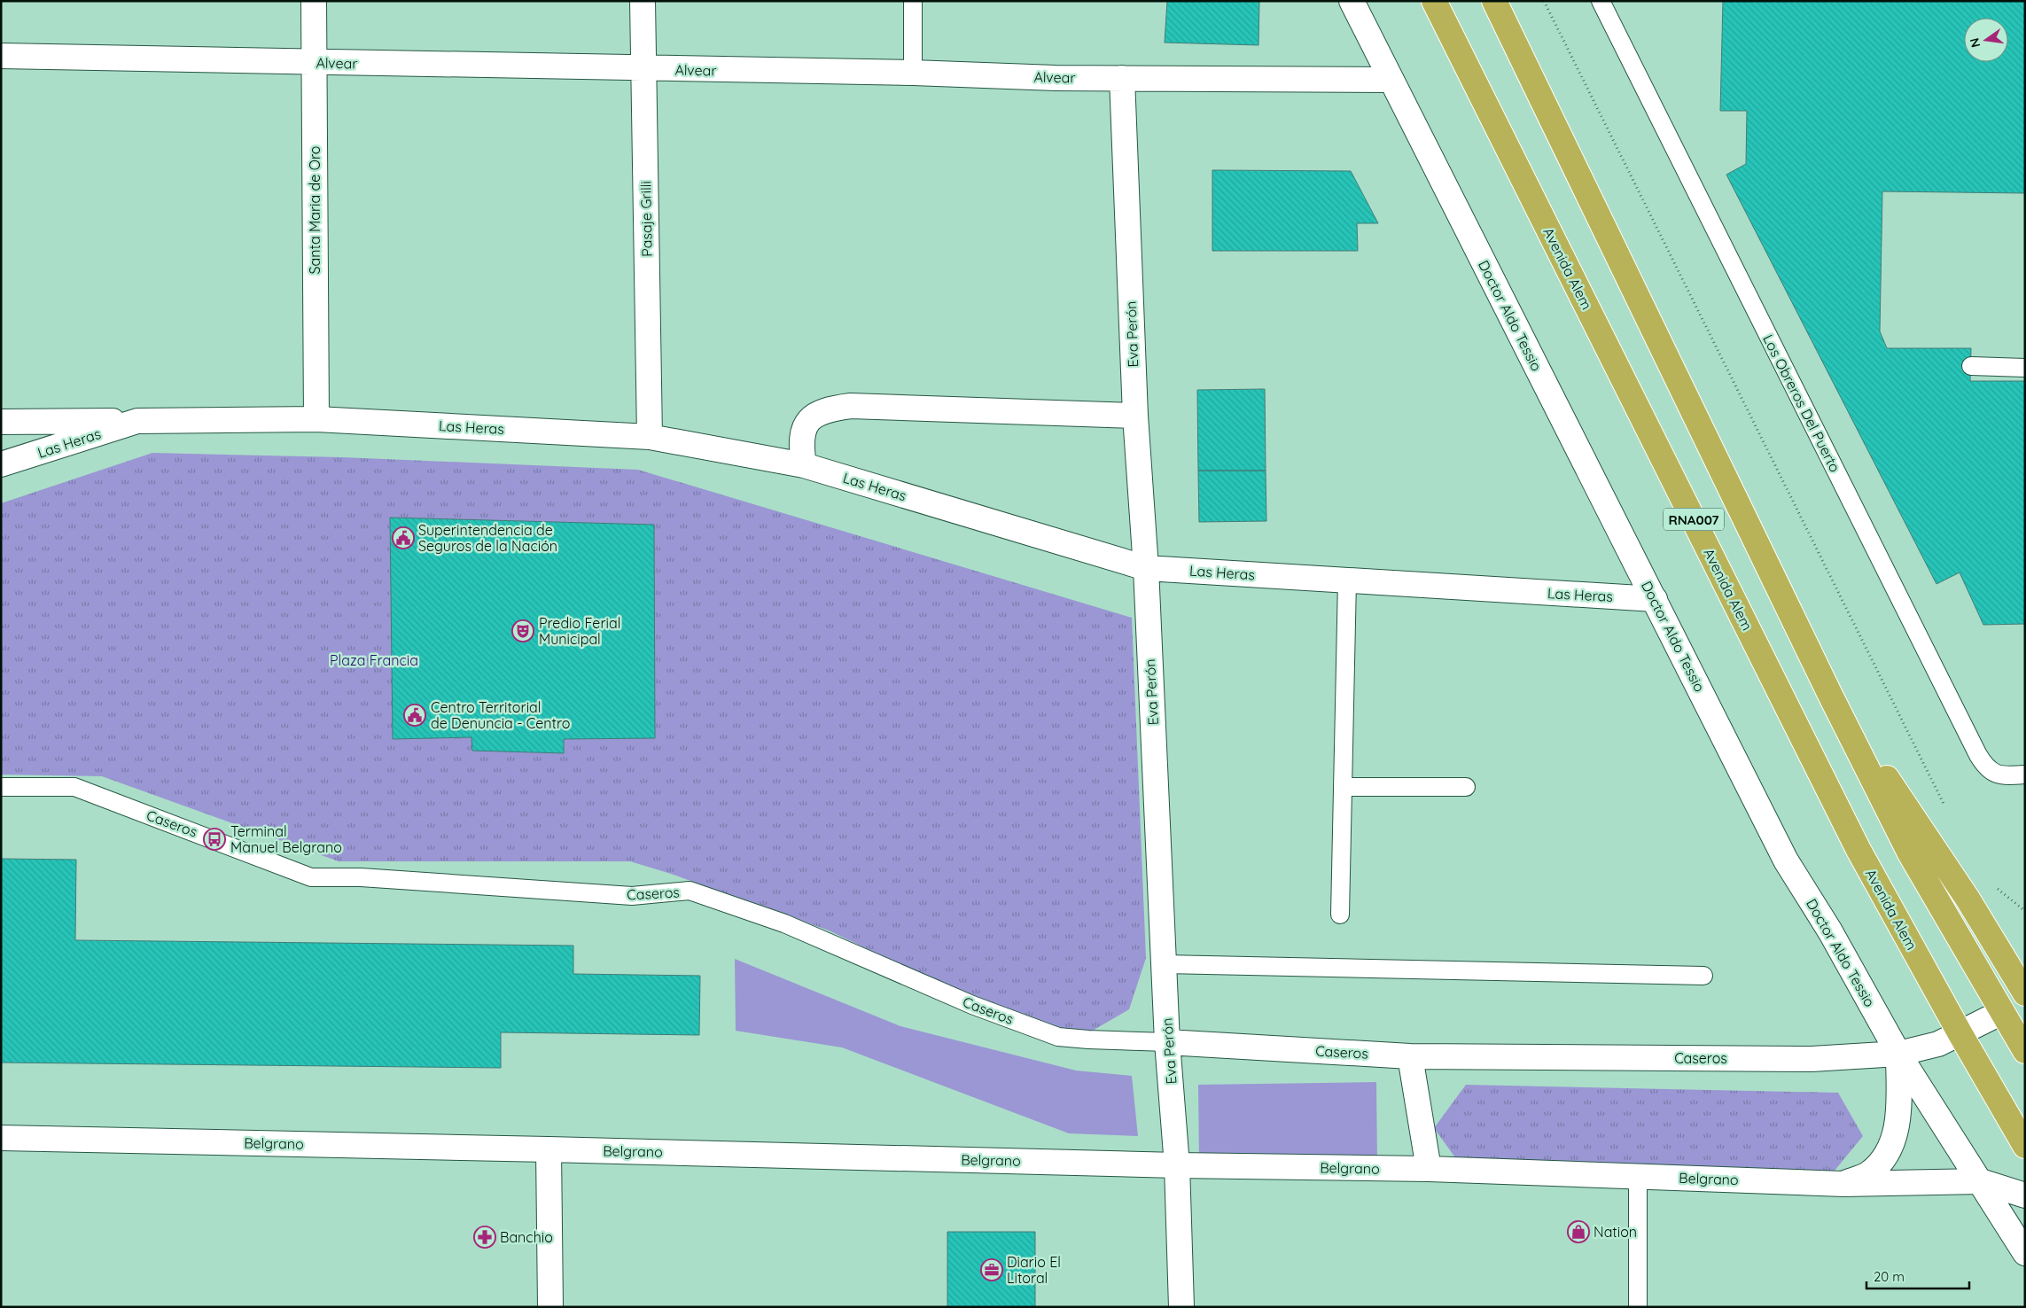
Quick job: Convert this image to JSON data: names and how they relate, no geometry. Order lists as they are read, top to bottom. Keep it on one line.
{"streets":{"highway":["Avenida Alem","RNA007"],"street":["Alvear","Santa Maria de Oro","Pasaje Grilli","Doctor Aldo Tessio","Eva Perón","Las Heras","Caseros","Belgrano"],"lane":["Los Obreros Del Puerto"]},"crossings":[["Alvear","Santa Maria de Oro"],["Alvear","Pasaje Grilli"],["Alvear","Doctor Aldo Tessio"],["Alvear","Eva Perón"],["Santa Maria de Oro","Las Heras"],["Pasaje Grilli","Las Heras"],["Avenida Alem","Caseros"],["Doctor Aldo Tessio","Las Heras"],["Doctor Aldo Tessio","Caseros"],["Doctor Aldo Tessio","Belgrano"],["Eva Perón","Las Heras"],["Eva Perón","Caseros"],["Eva Perón","Belgrano"],["RNA007","Caseros"]],"parks":["Plaza Francia"],"places":{"public building":["Superintendencia de Seguros de la Nación","Centro Territorial de Denuncia - Centro"],"theatre":["Predio Ferial Municipal"],"bus stop":["Terminal Manuel Belgrano"],"shop":["Nation"],"pharmacy":["Banchio"],"office":["Diario El Litoral"]},"scale_bar":"20 m","north":"left"}
